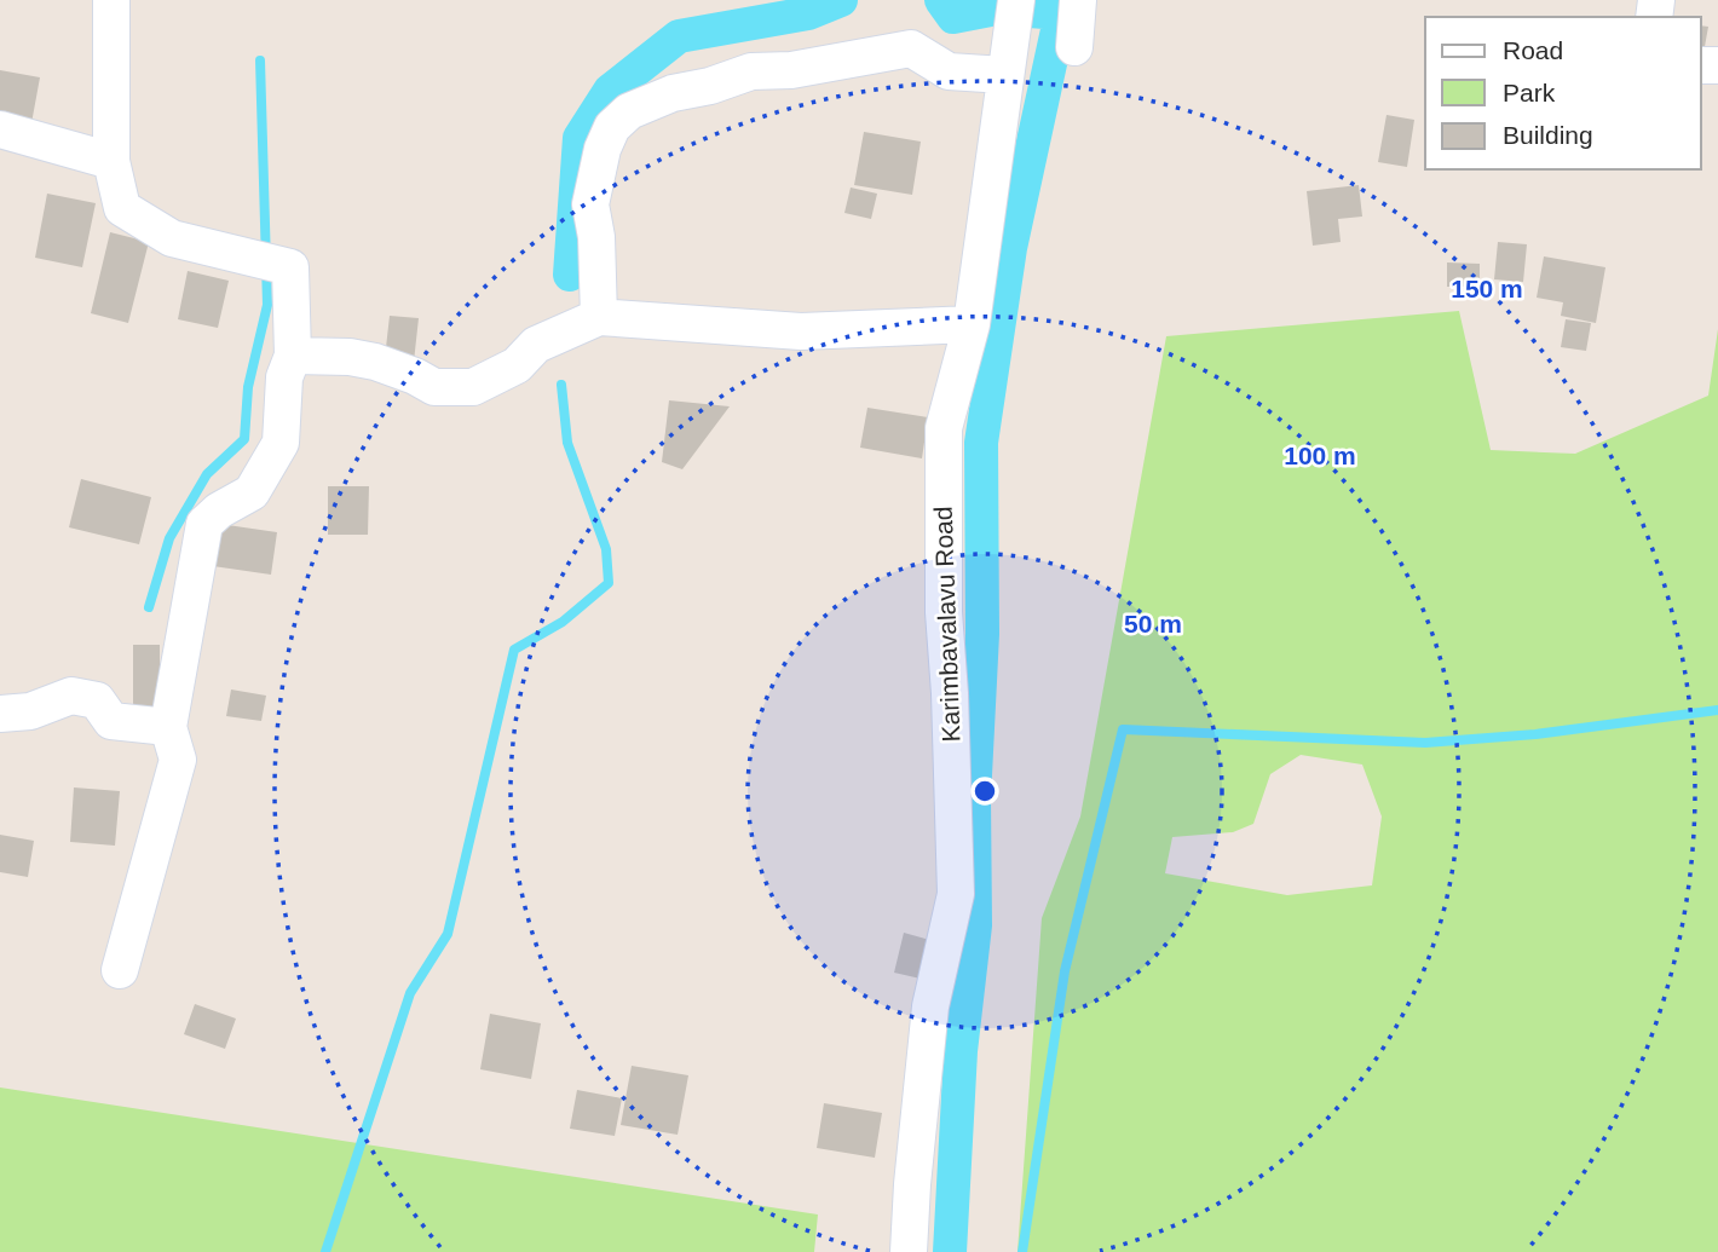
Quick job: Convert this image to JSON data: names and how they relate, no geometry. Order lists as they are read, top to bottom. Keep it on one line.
{"streets":{"street":["Karimbavalavu Road"]},"legend":["Road","Park","Building"],"rings":["150 m","100 m","50 m"]}
